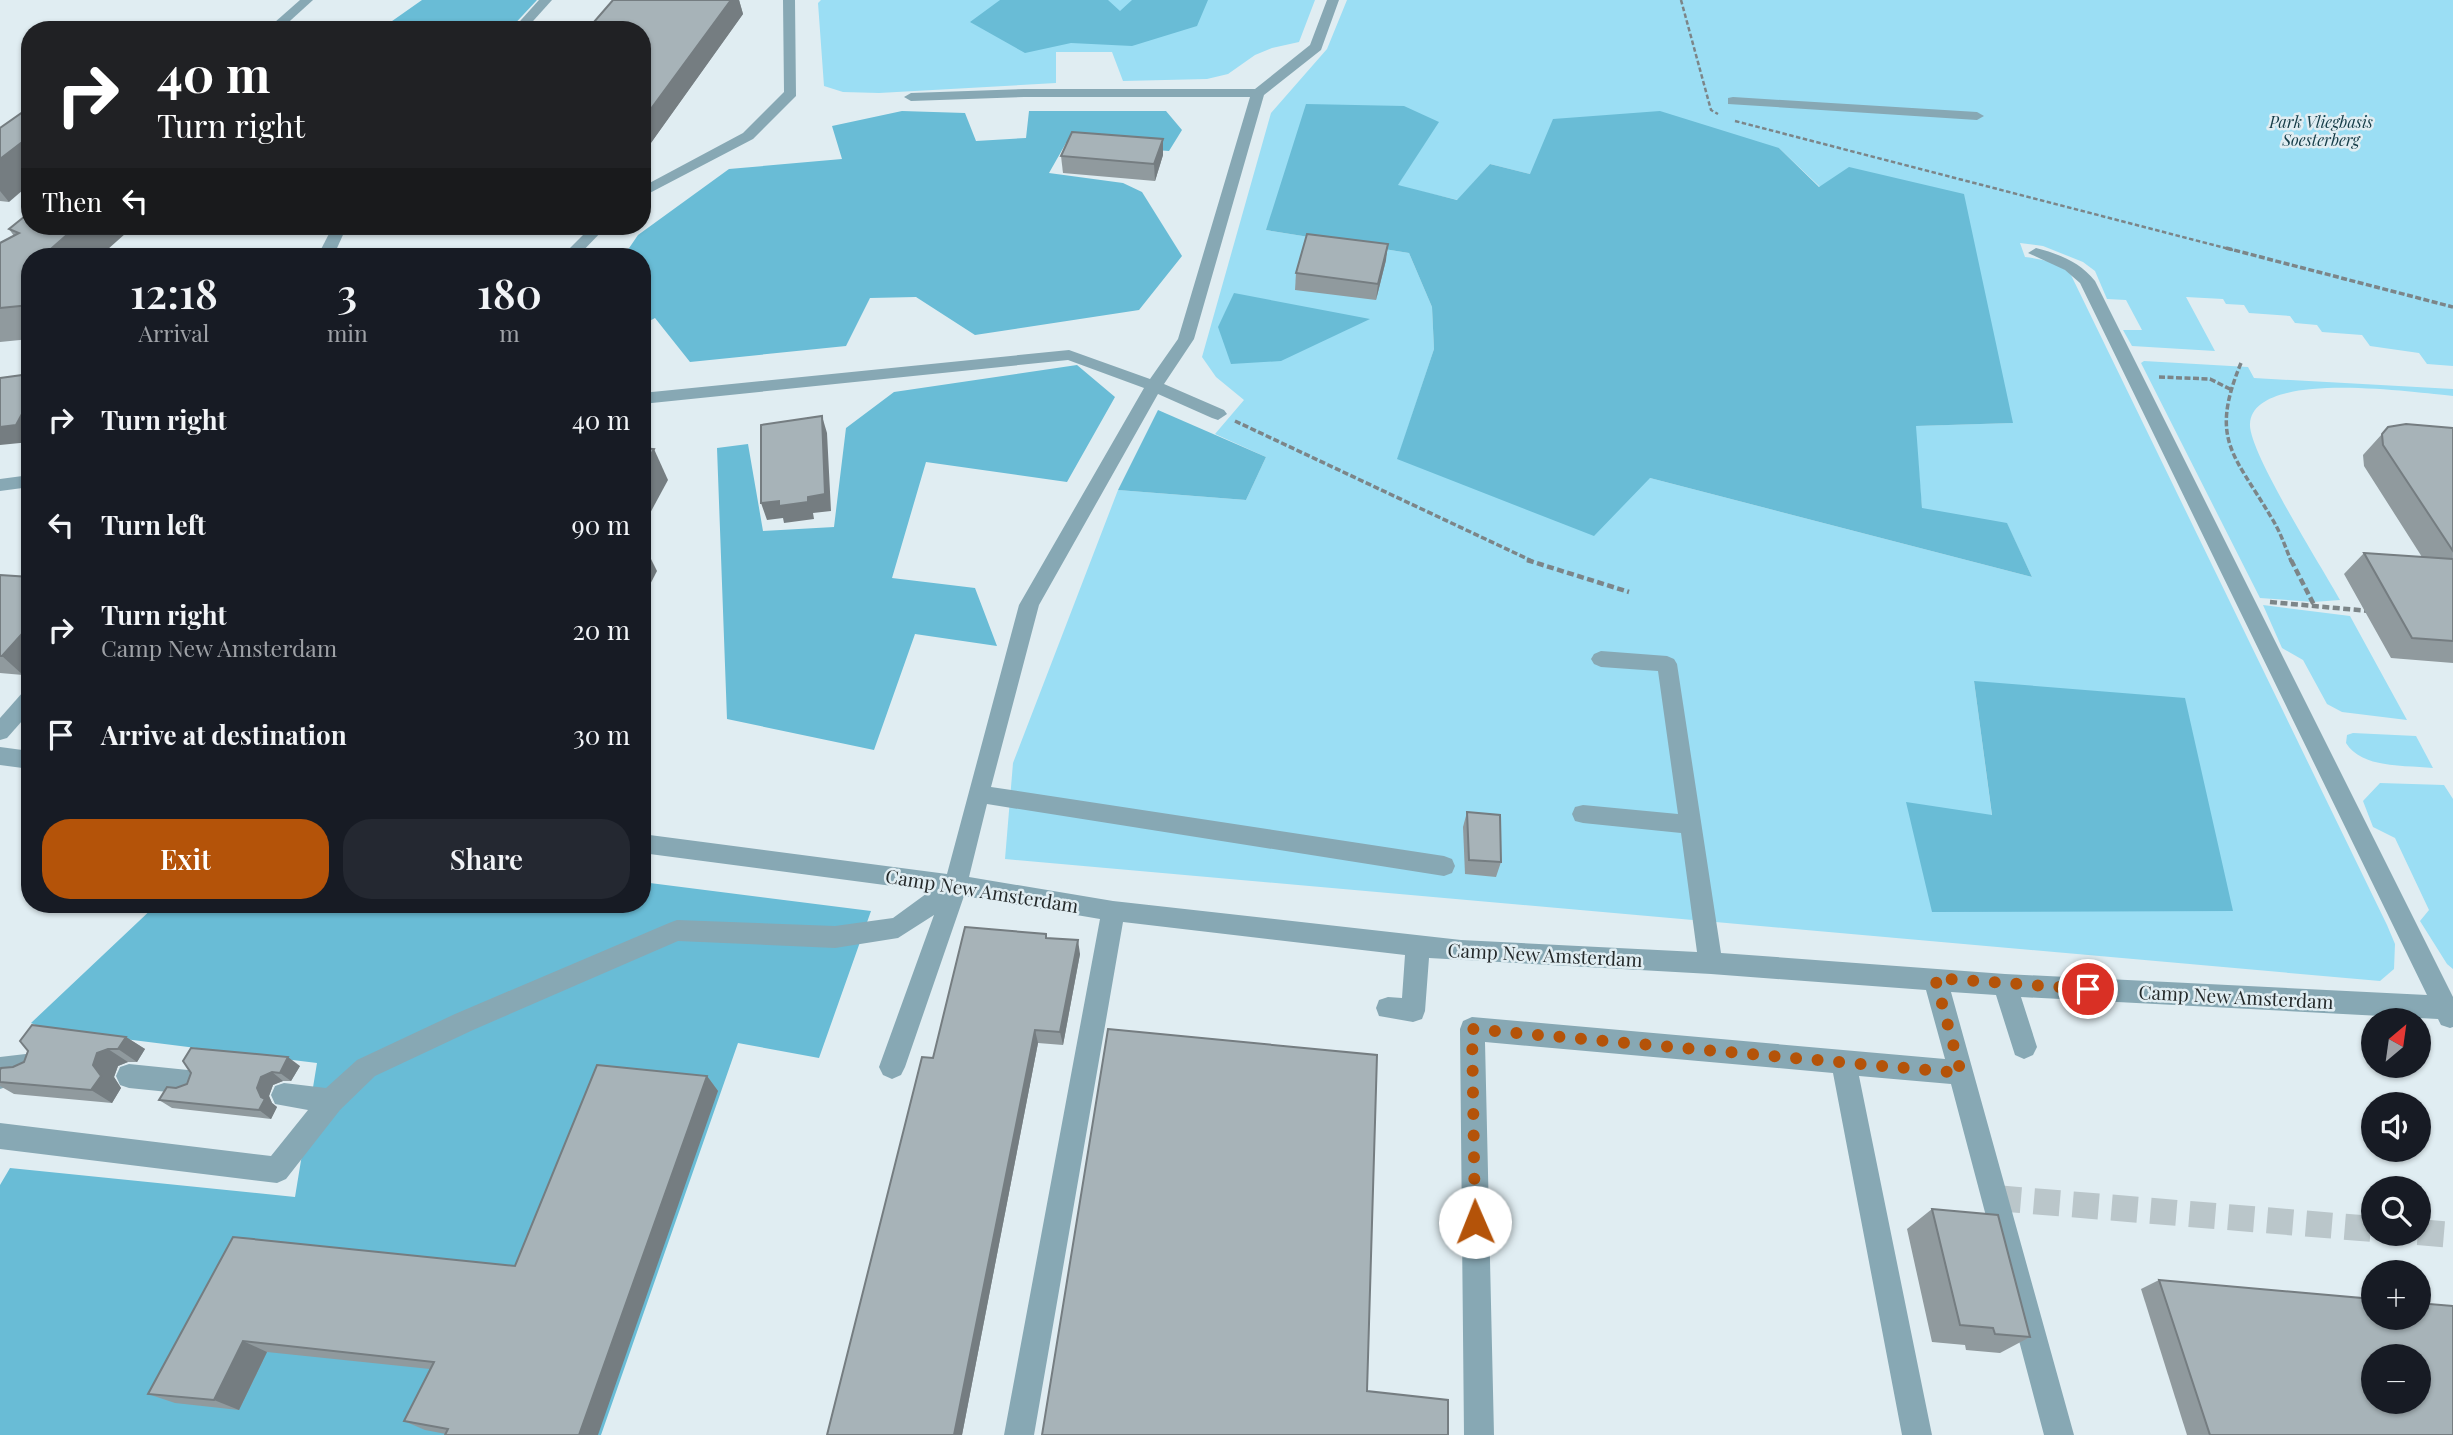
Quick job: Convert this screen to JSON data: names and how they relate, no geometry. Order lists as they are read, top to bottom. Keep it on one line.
{"streets":{"lane":["Camp New Amsterdam"]},"parks":["Park Vliegbasis Soesterberg"],"north":"top right","page":{"turn":["40 m","Turn right"],"then":"Then","eta":["12:18","Arrival","3","min","180","m"],"list":[{"name":"Turn right","value":"40 m"},{"name":"Turn left","value":"90 m"},{"name":"Turn right","note":"Camp New Amsterdam","value":"20 m"},{"name":"Arrive at destination","value":"30 m"}],"buttons":["Exit","Share"],"map_buttons":["+","−"]}}
